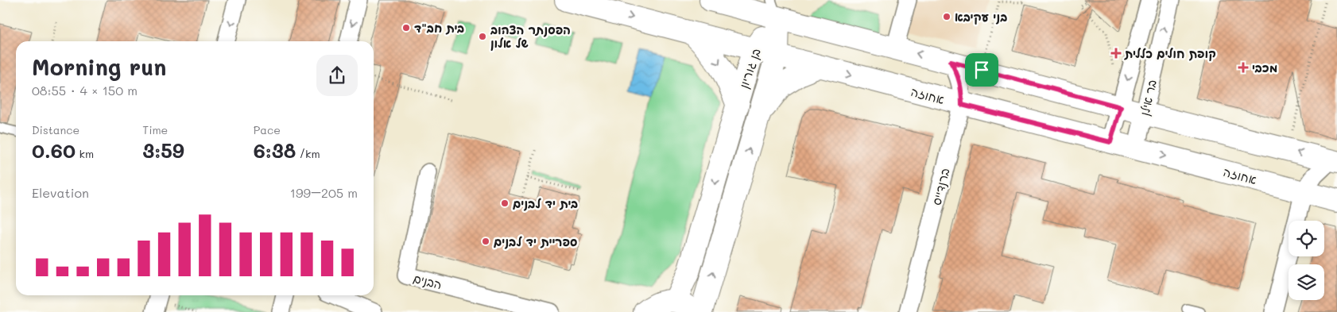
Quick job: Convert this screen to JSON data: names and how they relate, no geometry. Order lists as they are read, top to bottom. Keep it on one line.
{"streets":{"main road":["בן גוריון","אחוזה"],"street":["בר אילן","ברנדייס","הבנים"]},"crossings":[["בן גוריון","אחוזה"],["אחוזה","בר אילן"],["אחוזה","ברנדייס"]],"places":{"other":["בני עקיבא","בית חב\"ד","הפסנתר הצהוב של אלון","בית יד לבנים","ספריית יד לבנים"],"health":["קופת חולים כללית","מכבי"]},"page":{"heading":["Morning run","08:55 · 4 × 150 m"],"stats":[["Distance","0.60 km"],["Time","3:59"],["Pace","6:38 /km"]],"chart":["Elevation","199–205 m"]}}
